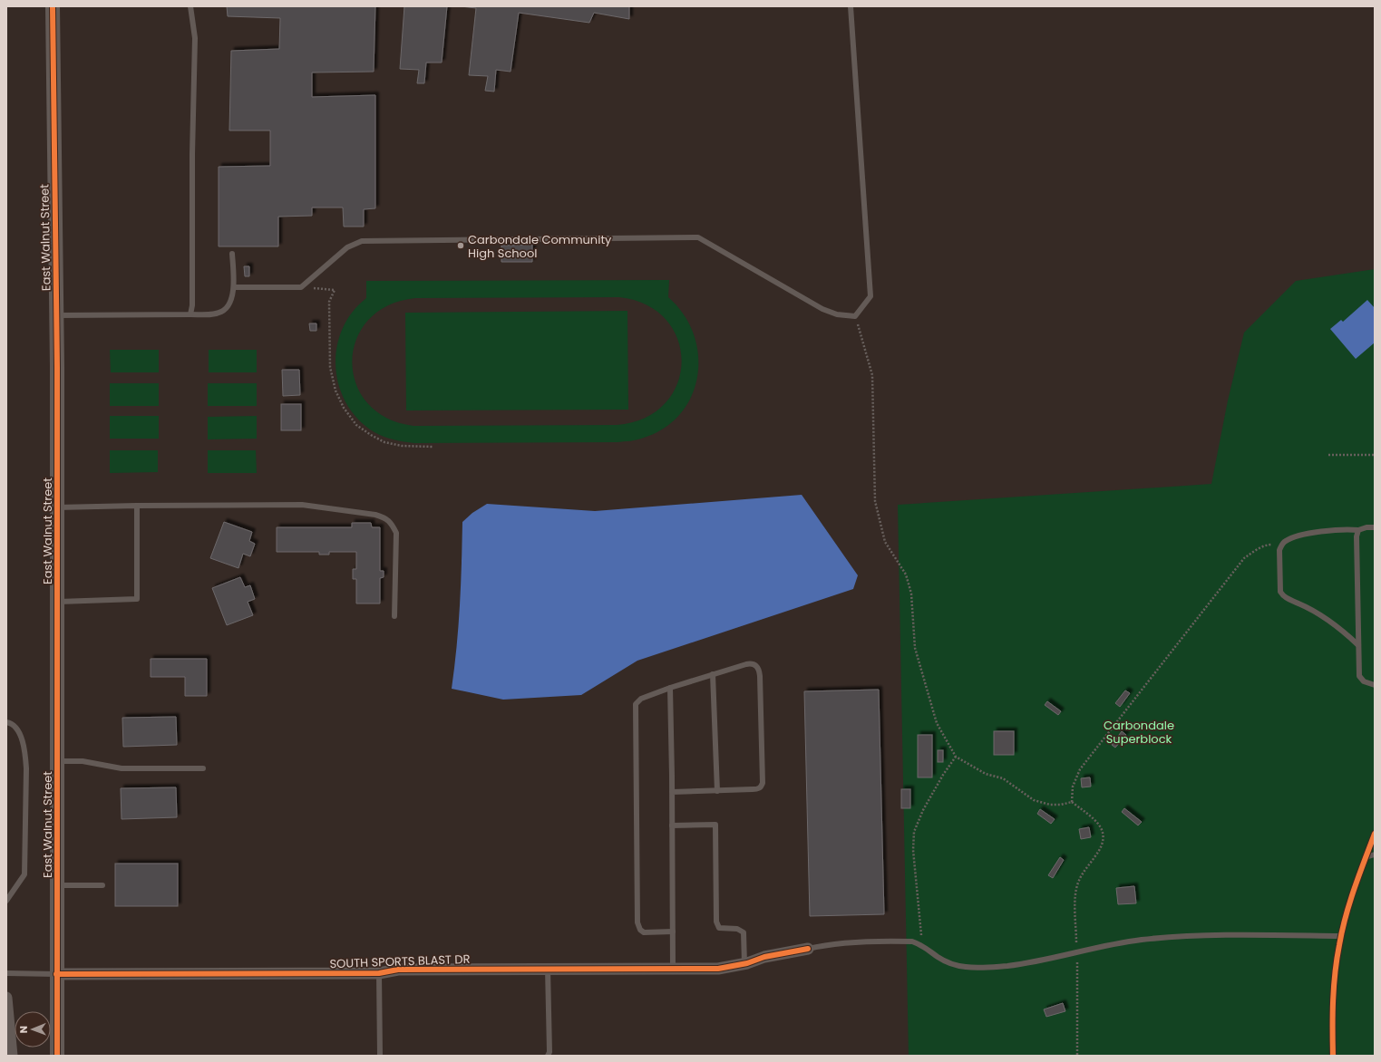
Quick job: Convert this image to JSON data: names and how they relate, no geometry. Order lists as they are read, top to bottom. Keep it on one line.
{"streets":{"street":["East Walnut Street","SOUTH SPORTS BLAST DR"]},"crossings":[["East Walnut Street","SOUTH SPORTS BLAST DR"]],"parks":["Carbondale Superblock"],"places":["Carbondale Community High School"],"north":"left"}
